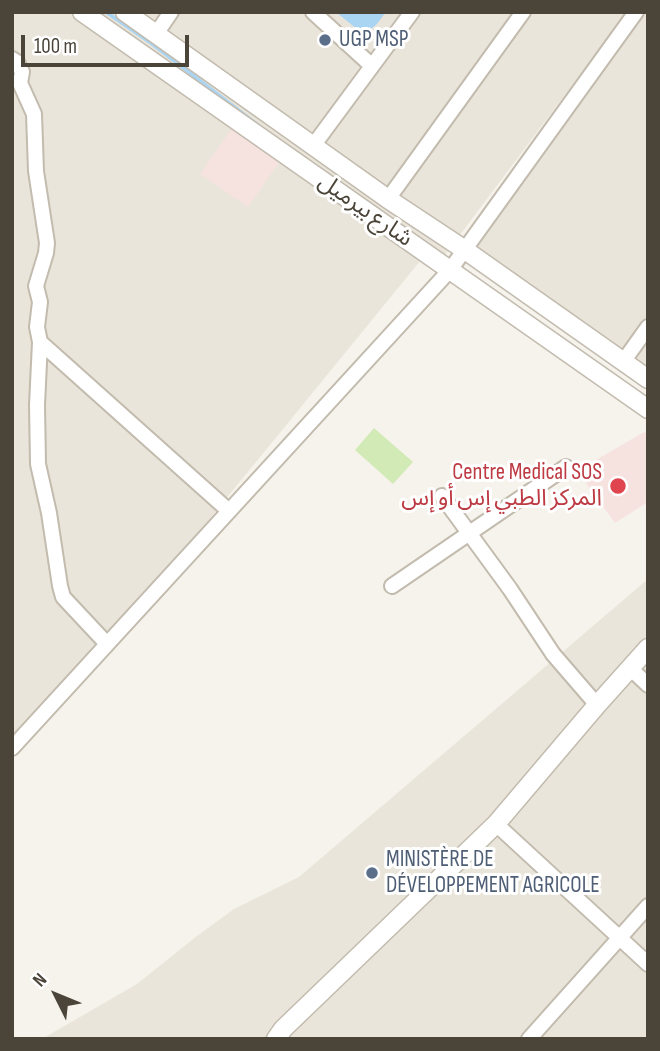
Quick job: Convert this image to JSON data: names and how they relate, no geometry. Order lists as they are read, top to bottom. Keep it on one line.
{"streets":{"street":["شارع بيرميل"]},"places":["UGP MSP","Centre Medical SOS المركز الطبي إس أو إس","MINISTÈRE DE DÉVELOPPEMENT AGRICOLE"],"scale_bar":"100 m","north":"top left"}
